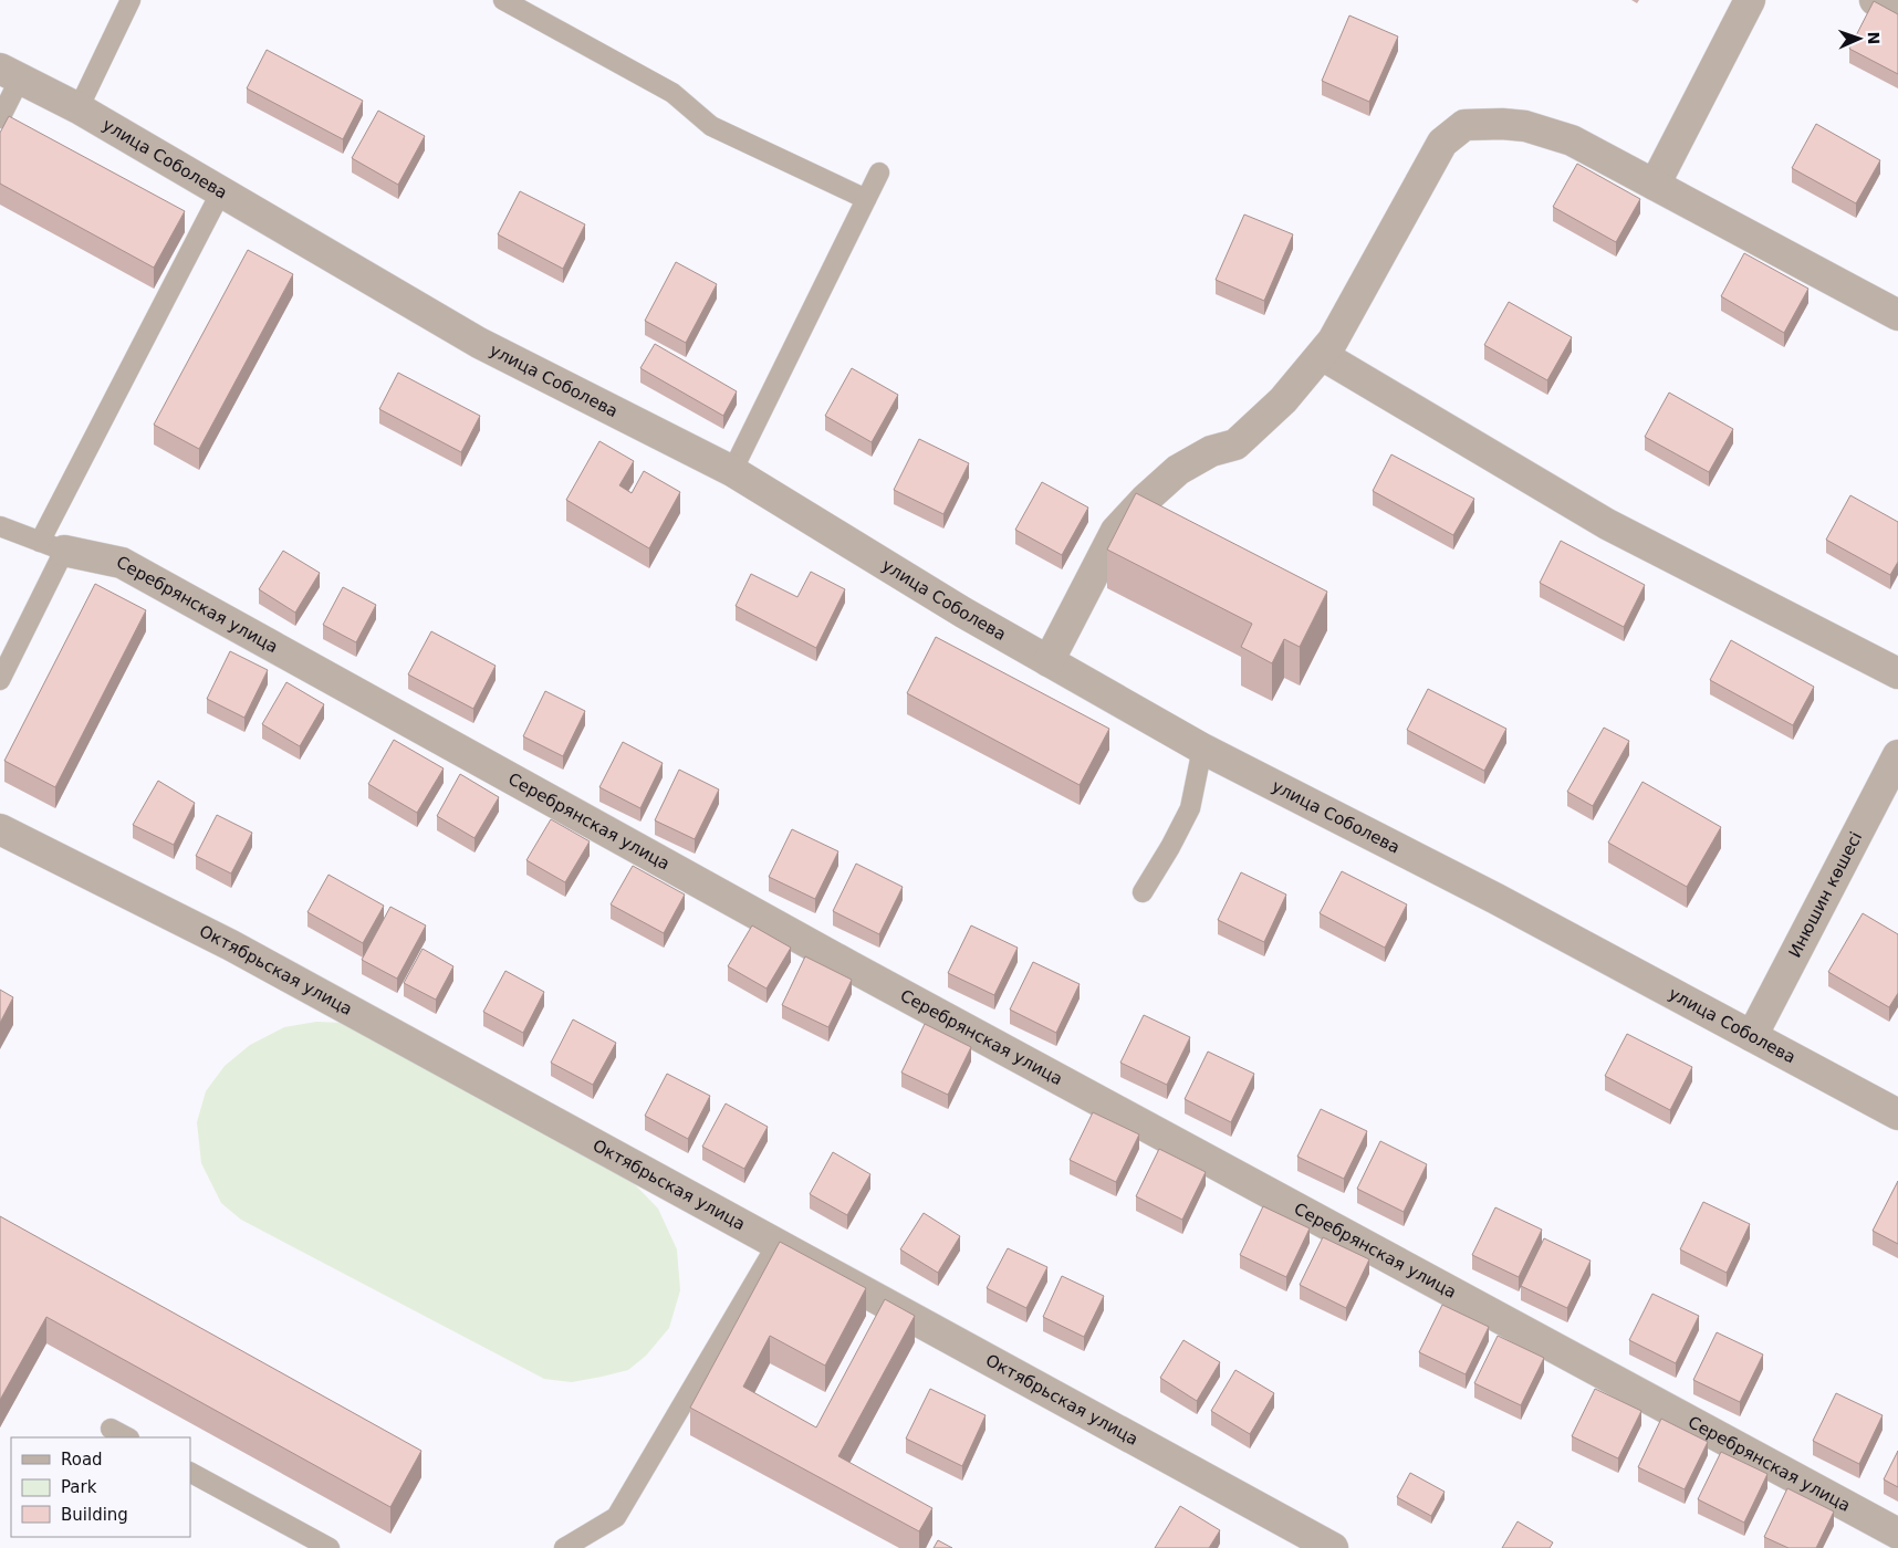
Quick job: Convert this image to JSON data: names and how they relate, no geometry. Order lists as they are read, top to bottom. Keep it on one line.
{"streets":{"street":["улица Соболева","Серебрянская улица","Инюшин көшесі","Октябрьская улица"]},"crossings":[["улица Соболева","Инюшин көшесі"]],"legend":["Road","Park","Building"],"north":"right"}
